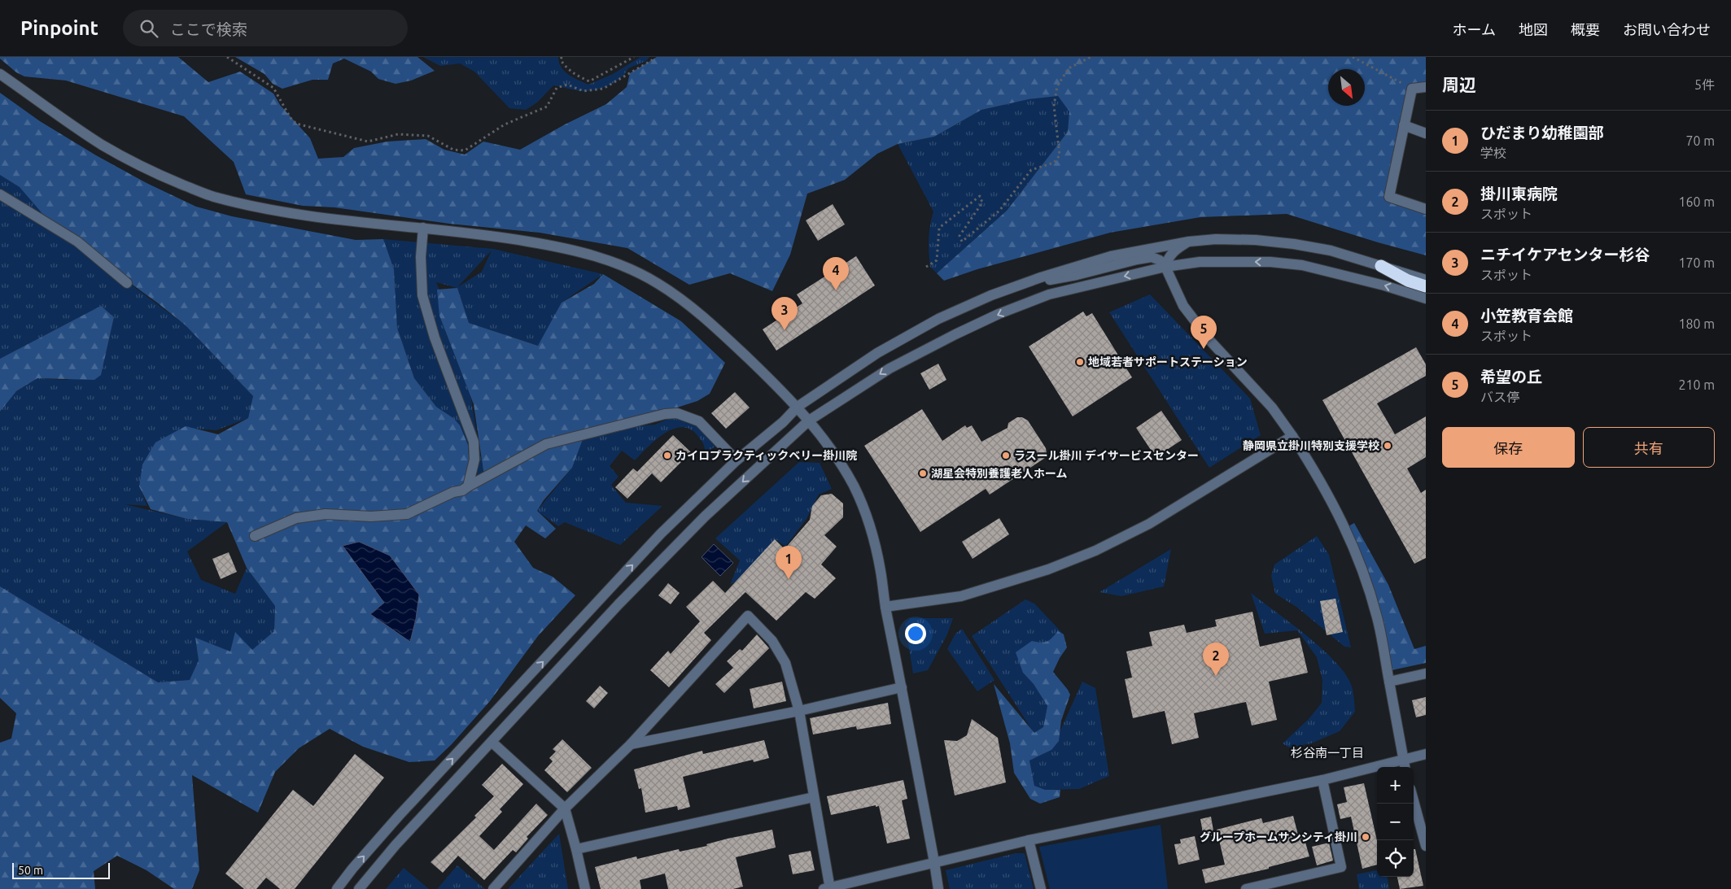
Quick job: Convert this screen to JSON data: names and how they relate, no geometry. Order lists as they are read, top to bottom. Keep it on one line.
{"districts":["杉谷南一丁目"],"places":["地域若者サポートステーション","静岡県立掛川特別支援学校","カイロプラクティックベリー掛川院","ラスール掛川 デイサービスセンター","湖星会特別養護老人ホーム","グループホームサンシティ掛川"],"scale_bar":"50 m","north":"bottom right","page":{"header":"Pinpoint","search":"ここで検索","nav":["ホーム","地図","概要","お問い合わせ"],"heading":["周辺","5件"],"list":[{"mark":"1","name":"ひだまり幼稚園部","note":"学校","value":"70 m"},{"mark":"2","name":"掛川東病院","note":"スポット","value":"160 m"},{"mark":"3","name":"ニチイケアセンター杉谷","note":"スポット","value":"170 m"},{"mark":"4","name":"小笠教育会館","note":"スポット","value":"180 m"},{"mark":"5","name":"希望の丘","note":"バス停","value":"210 m"}],"pins":["4","3","5","1","2"],"buttons":["保存","共有"],"map_buttons":["+","−"],"scale":"50 m"}}
